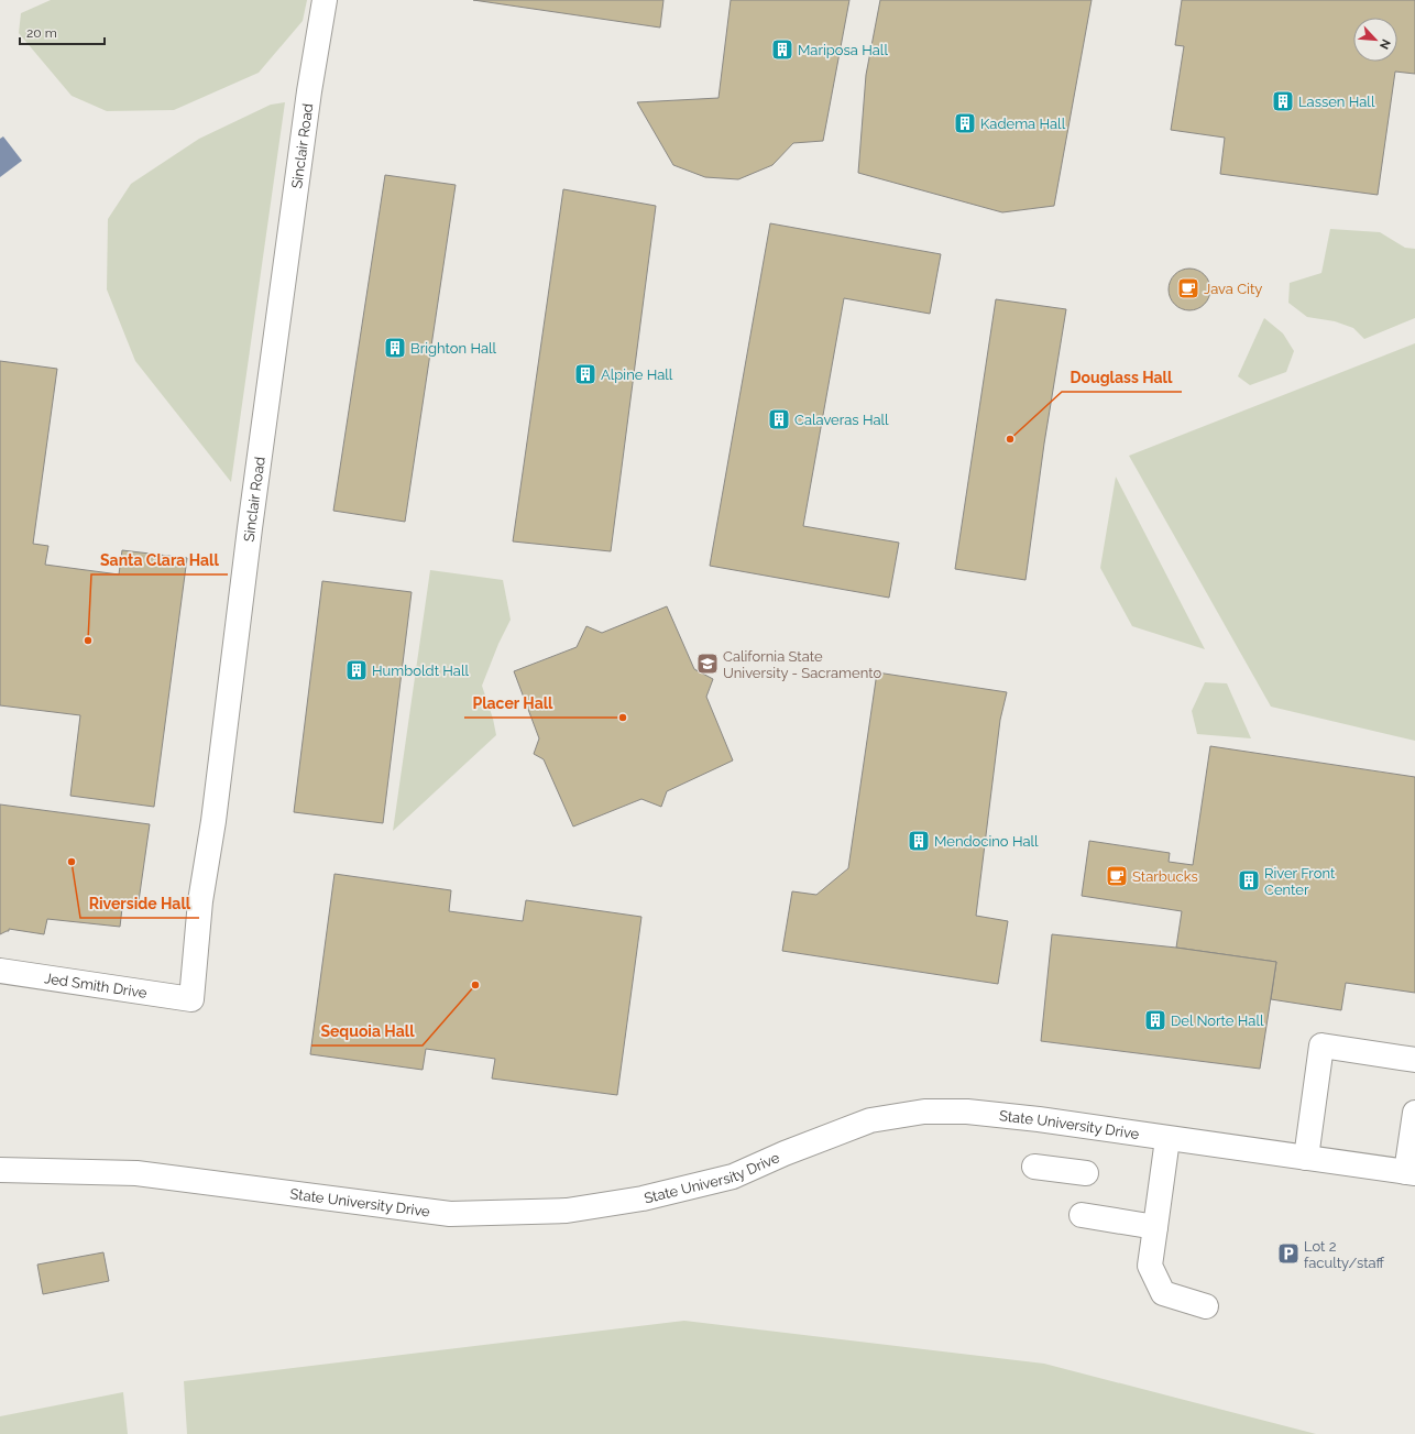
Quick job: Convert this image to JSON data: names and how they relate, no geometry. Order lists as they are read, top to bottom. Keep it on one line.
{"streets":{"street":["Sinclair Road","Jed Smith Drive","State University Drive"]},"crossings":[["Sinclair Road","Jed Smith Drive"]],"places":{"building":["Mariposa Hall","Lassen Hall","Kadema Hall","Brighton Hall","Alpine Hall","Calaveras Hall","Humboldt Hall","Mendocino Hall","River Front Center","Del Norte Hall"],"cafe":["Java City","Starbucks"],"other":["Douglass Hall","Santa Clara Hall","Placer Hall","Riverside Hall","Sequoia Hall"],"school or university":["California State University - Sacramento"],"parking":["Lot 2 faculty/staff"]},"scale_bar":"20 m","north":"bottom right"}
